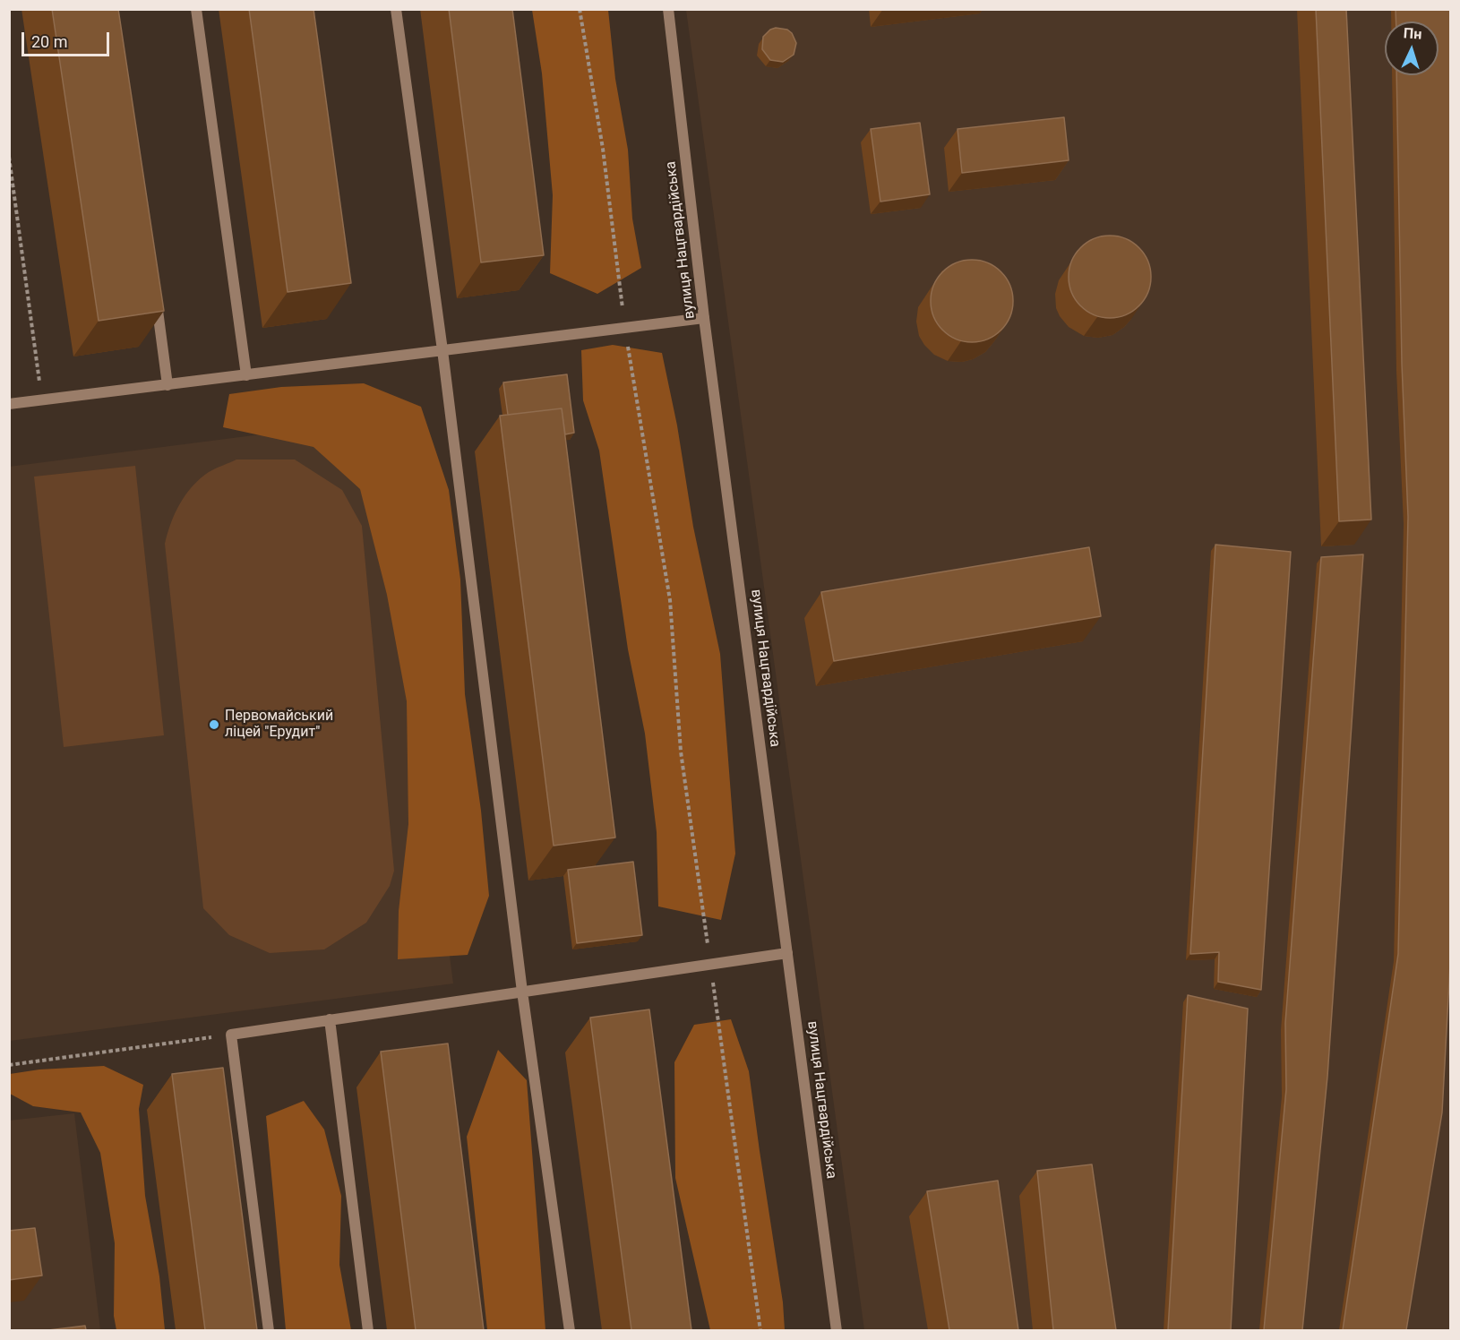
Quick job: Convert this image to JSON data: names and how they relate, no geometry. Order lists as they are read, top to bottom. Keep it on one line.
{"streets":{"street":["вулиця Нацгвардійська"]},"places":["Первомайський ліцей \"Ерудит\""],"scale_bar":"20 m","north":"top"}
